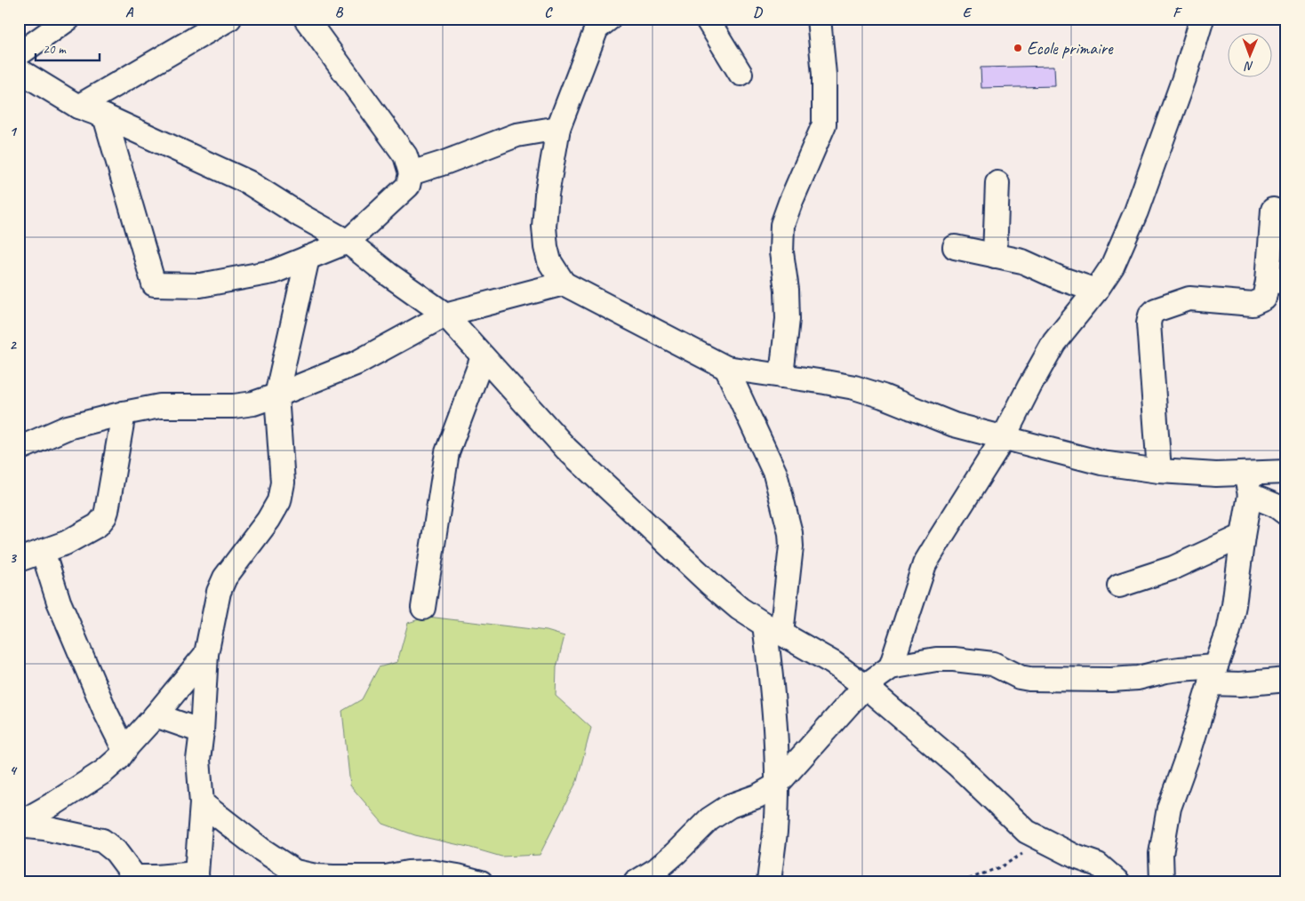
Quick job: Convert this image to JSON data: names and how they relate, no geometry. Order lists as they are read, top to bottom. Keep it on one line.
{"places":["Ecole primaire"],"scale_bar":"20 m","north":"bottom","grid":{"columns":["A","B","C","D","E","F"],"rows":["1","2","3","4"]}}
